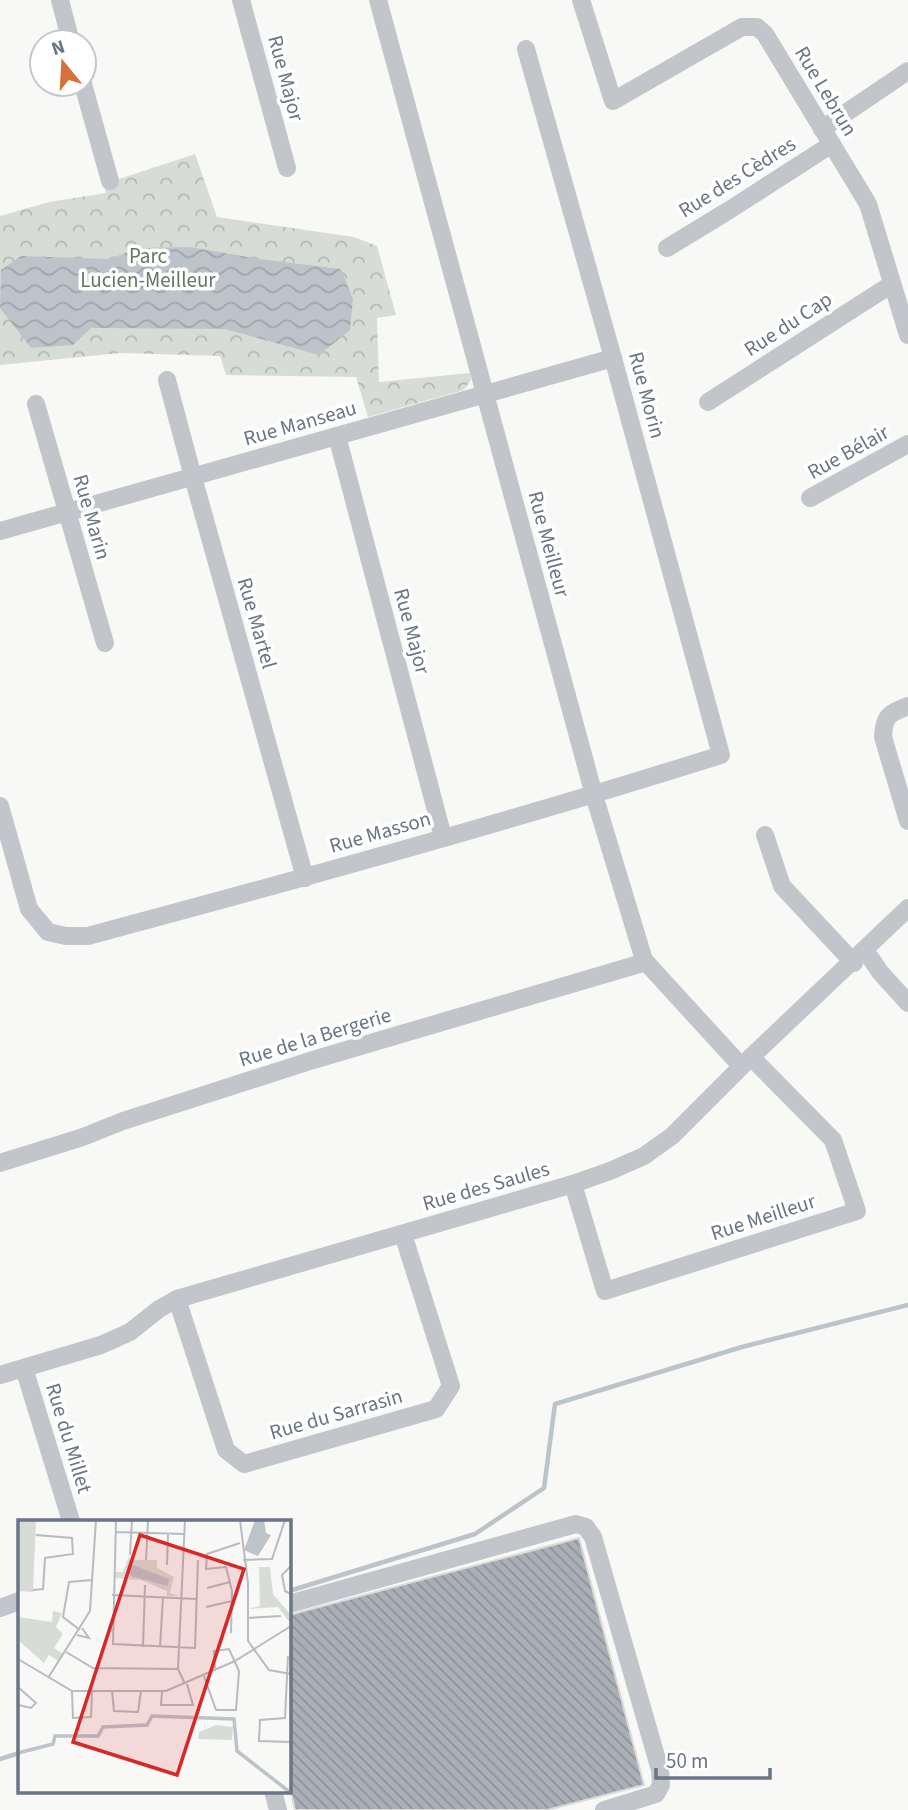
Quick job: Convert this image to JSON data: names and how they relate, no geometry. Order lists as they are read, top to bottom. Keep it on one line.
{"streets":{"street":["Rue Major","Rue Lebrun","Rue des Cèdres","Rue du Cap","Rue Morin","Rue Manseau","Rue Bélair","Rue Marin","Rue Meilleur","Rue Martel","Rue Masson","Rue de la Bergerie","Rue des Saules","Rue du Sarrasin","Rue du Millet"]},"crossings":[["Rue Major","Rue Manseau"],["Rue Major","Rue Masson"],["Rue Lebrun","Rue des Cèdres"],["Rue Lebrun","Rue du Cap"],["Rue Morin","Rue Manseau"],["Rue Morin","Rue Masson"],["Rue Manseau","Rue Marin"],["Rue Manseau","Rue Meilleur"],["Rue Manseau","Rue Martel"],["Rue Meilleur","Rue Masson"],["Rue Meilleur","Rue de la Bergerie"],["Rue Meilleur","Rue des Saules"],["Rue Martel","Rue Masson"],["Rue des Saules","Rue du Sarrasin"],["Rue des Saules","Rue du Millet"]],"parks":["Parc Lucien-Meilleur"],"scale_bar":"50 m","north":"top"}
